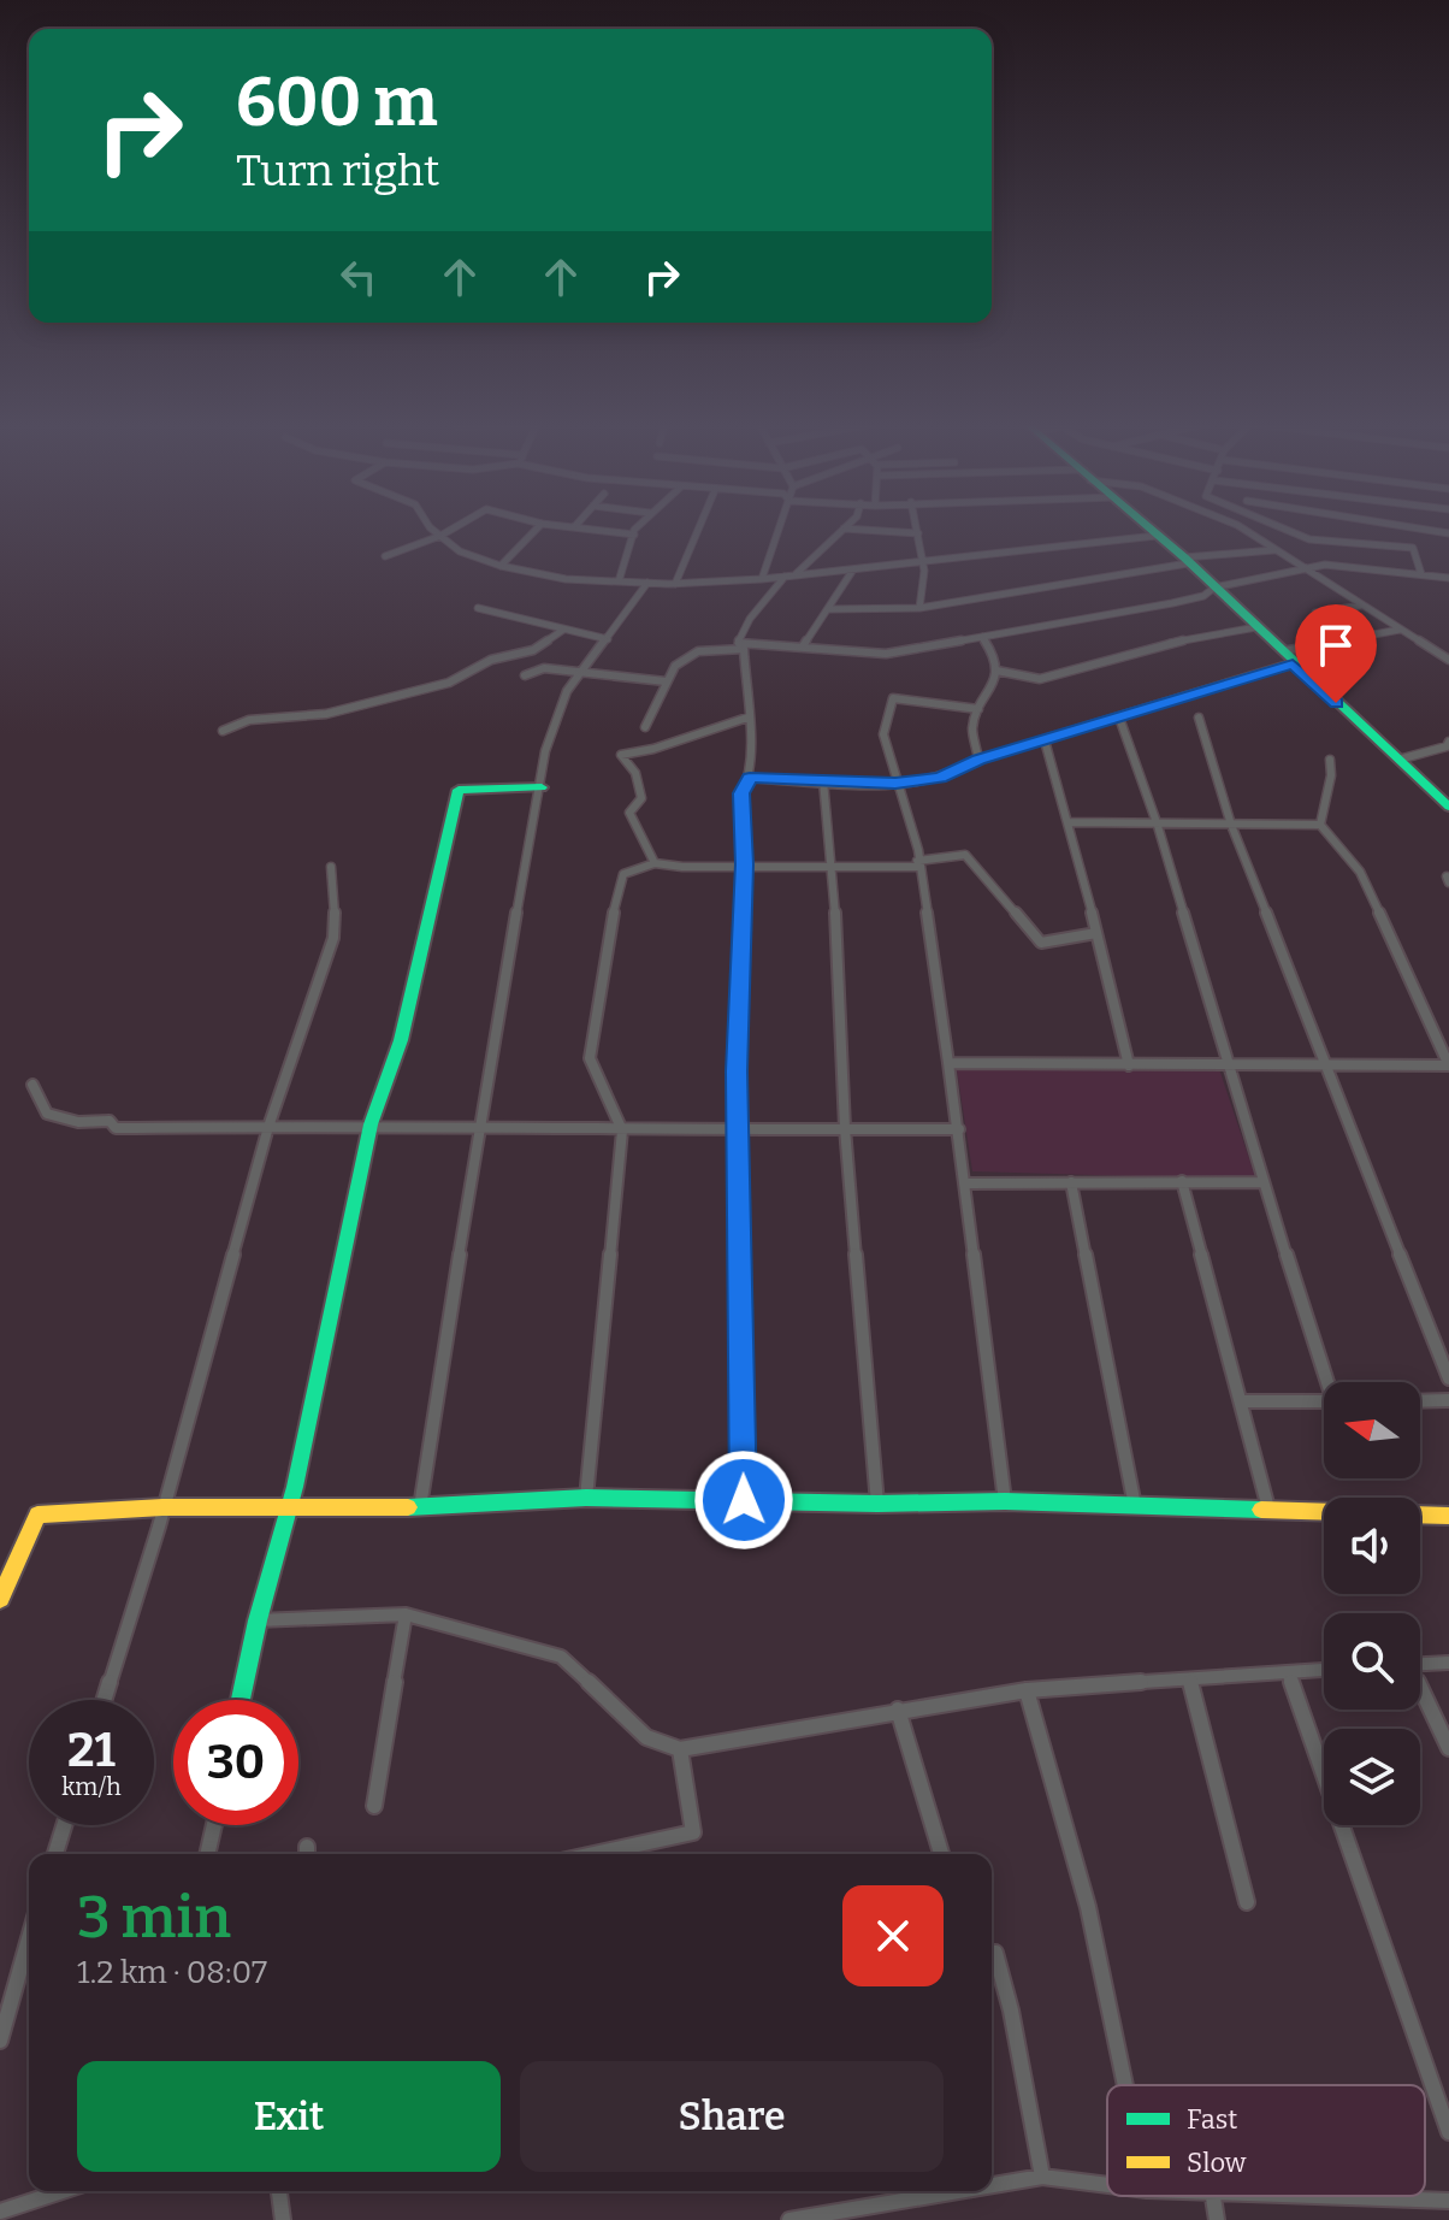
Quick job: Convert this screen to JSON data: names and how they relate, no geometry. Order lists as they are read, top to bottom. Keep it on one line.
{"legend":["Fast","Slow"],"north":"left","page":{"turn":["600 m","Turn right"],"speed":"21 km/h","limit":"30","heading":["3 min","1.2 km · 08:07"],"buttons":["Exit","Share"]}}
